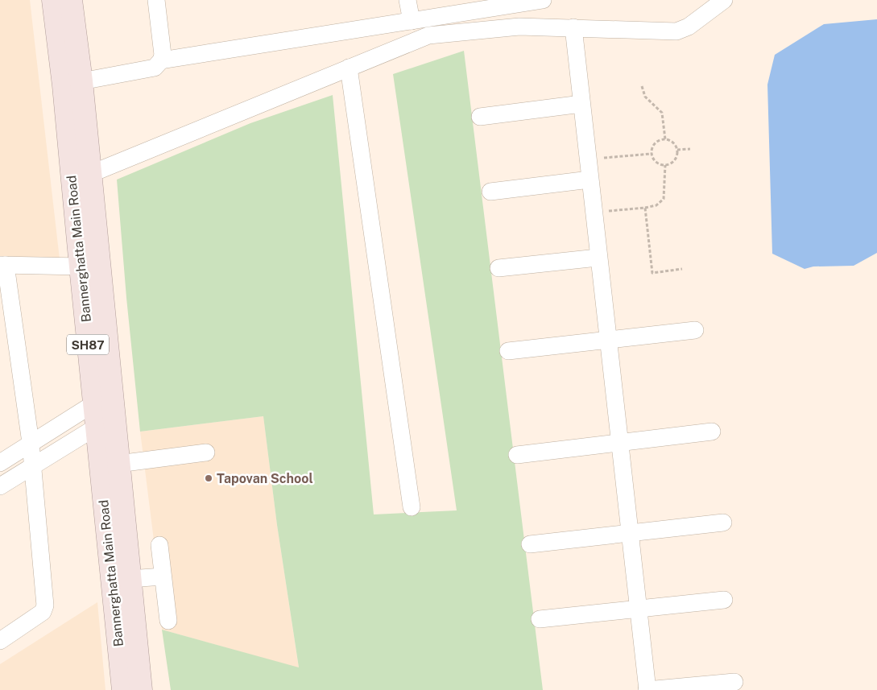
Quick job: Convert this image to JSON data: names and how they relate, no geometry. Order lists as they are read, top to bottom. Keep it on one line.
{"streets":{"main road":["Bannerghatta Main Road","SH87"]},"places":["Tapovan School"]}
